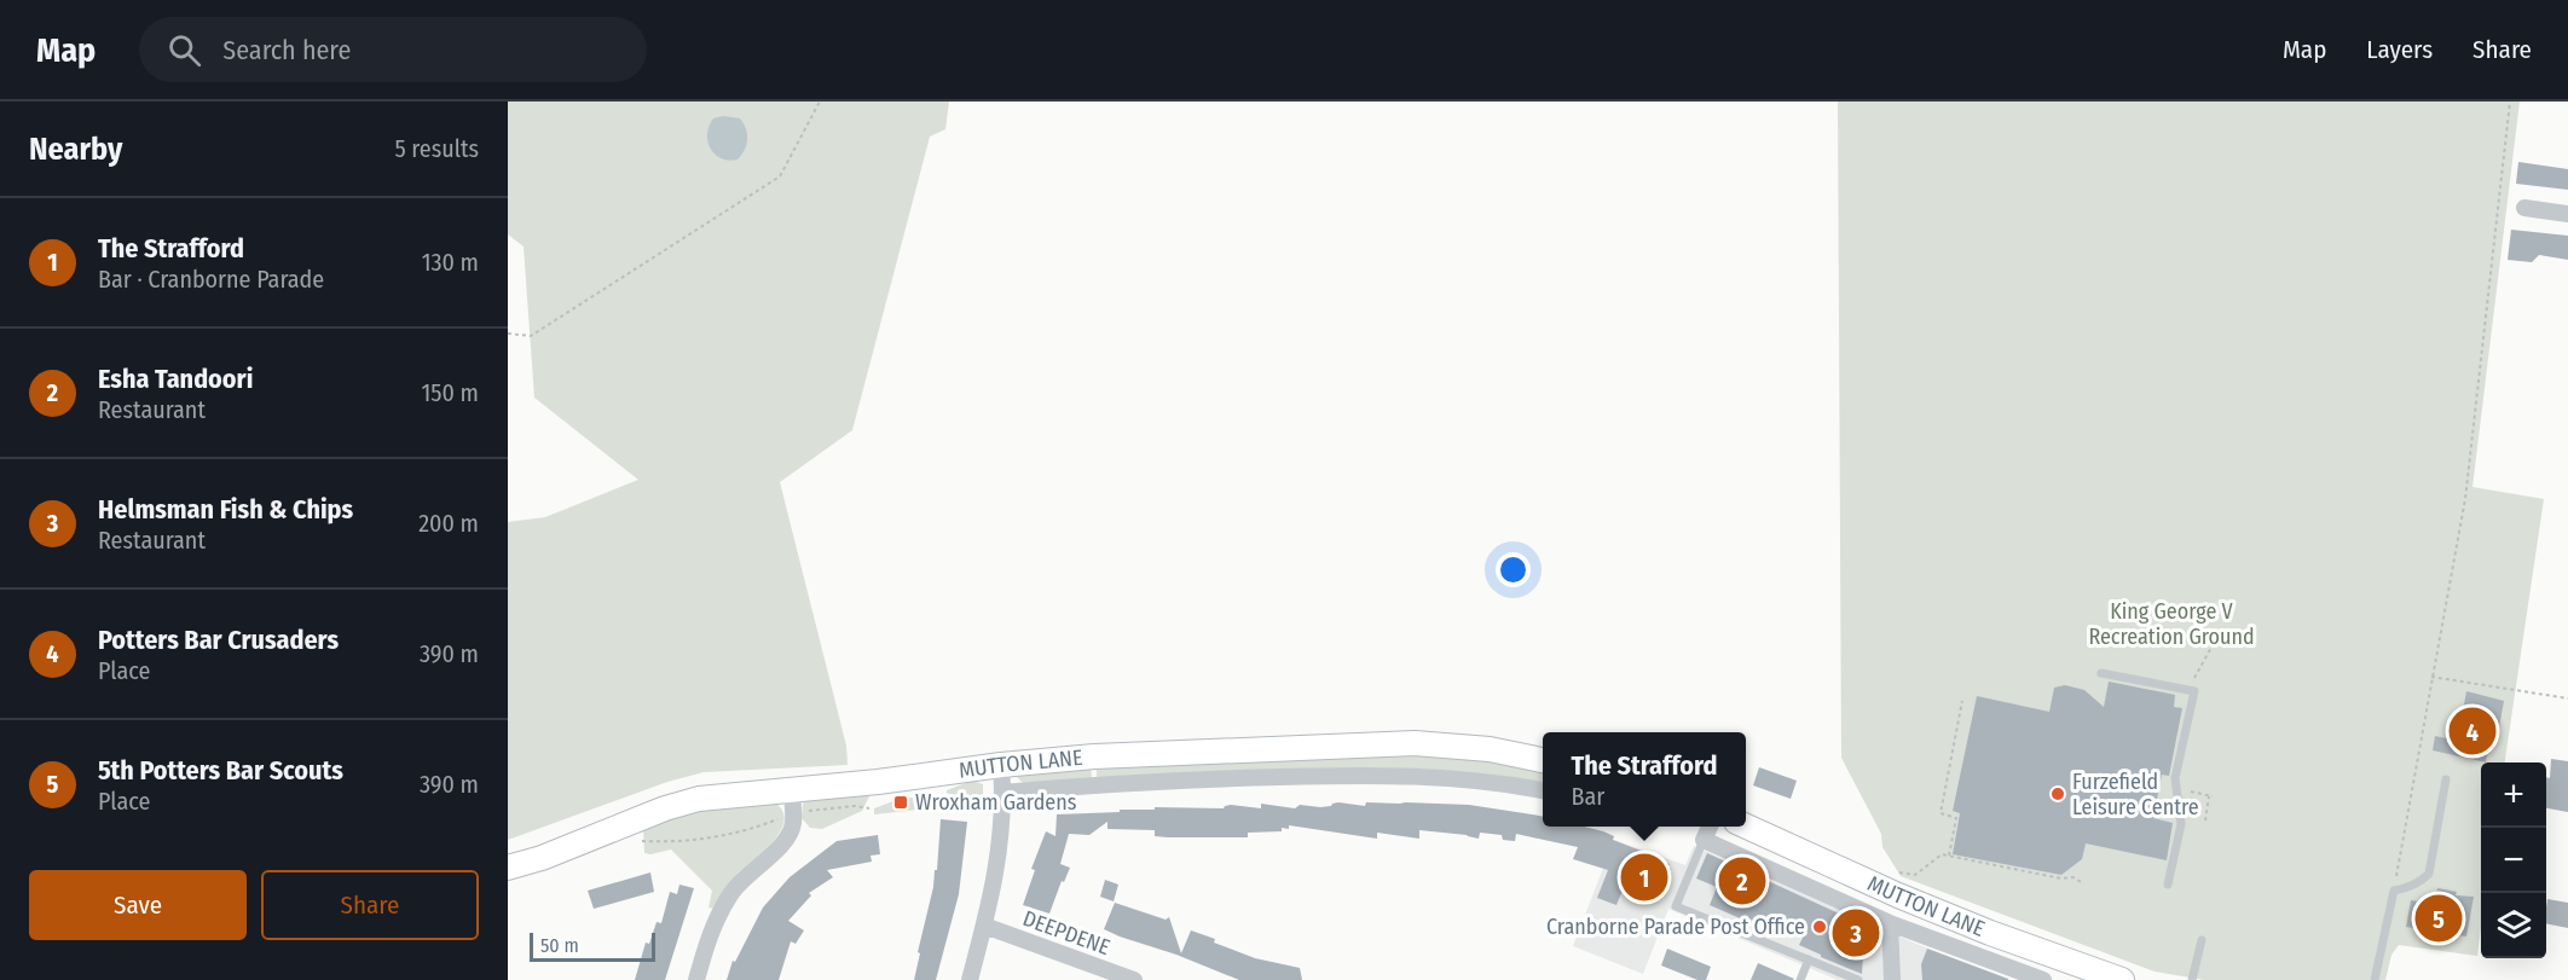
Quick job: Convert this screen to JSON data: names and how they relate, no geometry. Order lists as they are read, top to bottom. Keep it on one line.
{"streets":{"main road":["MUTTON LANE"],"street":["DEEPDENE"]},"parks":["King George V Recreation Ground"],"places":{"other":["Furzefield Leisure Centre","Cranborne Parade Post Office"],"transit":["Wroxham Gardens"]},"scale_bar":"50 m","page":{"header":"Map","search":"Search here","nav":["Map","Layers","Share"],"heading":["Nearby","5 results"],"list":[{"mark":"1","name":"The Strafford","note":"Bar · Cranborne Parade","value":"130 m"},{"mark":"2","name":"Esha Tandoori","note":"Restaurant","value":"150 m"},{"mark":"3","name":"Helmsman Fish & Chips","note":"Restaurant","value":"200 m"},{"mark":"4","name":"Potters Bar Crusaders","note":"Place","value":"390 m"},{"mark":"5","name":"5th Potters Bar Scouts","note":"Place","value":"390 m"}],"pins":["4","1","2","5","3"],"popup":["The Strafford","Bar"],"map_buttons":["+","−"],"buttons":["Save","Share"],"scale":"50 m"}}
